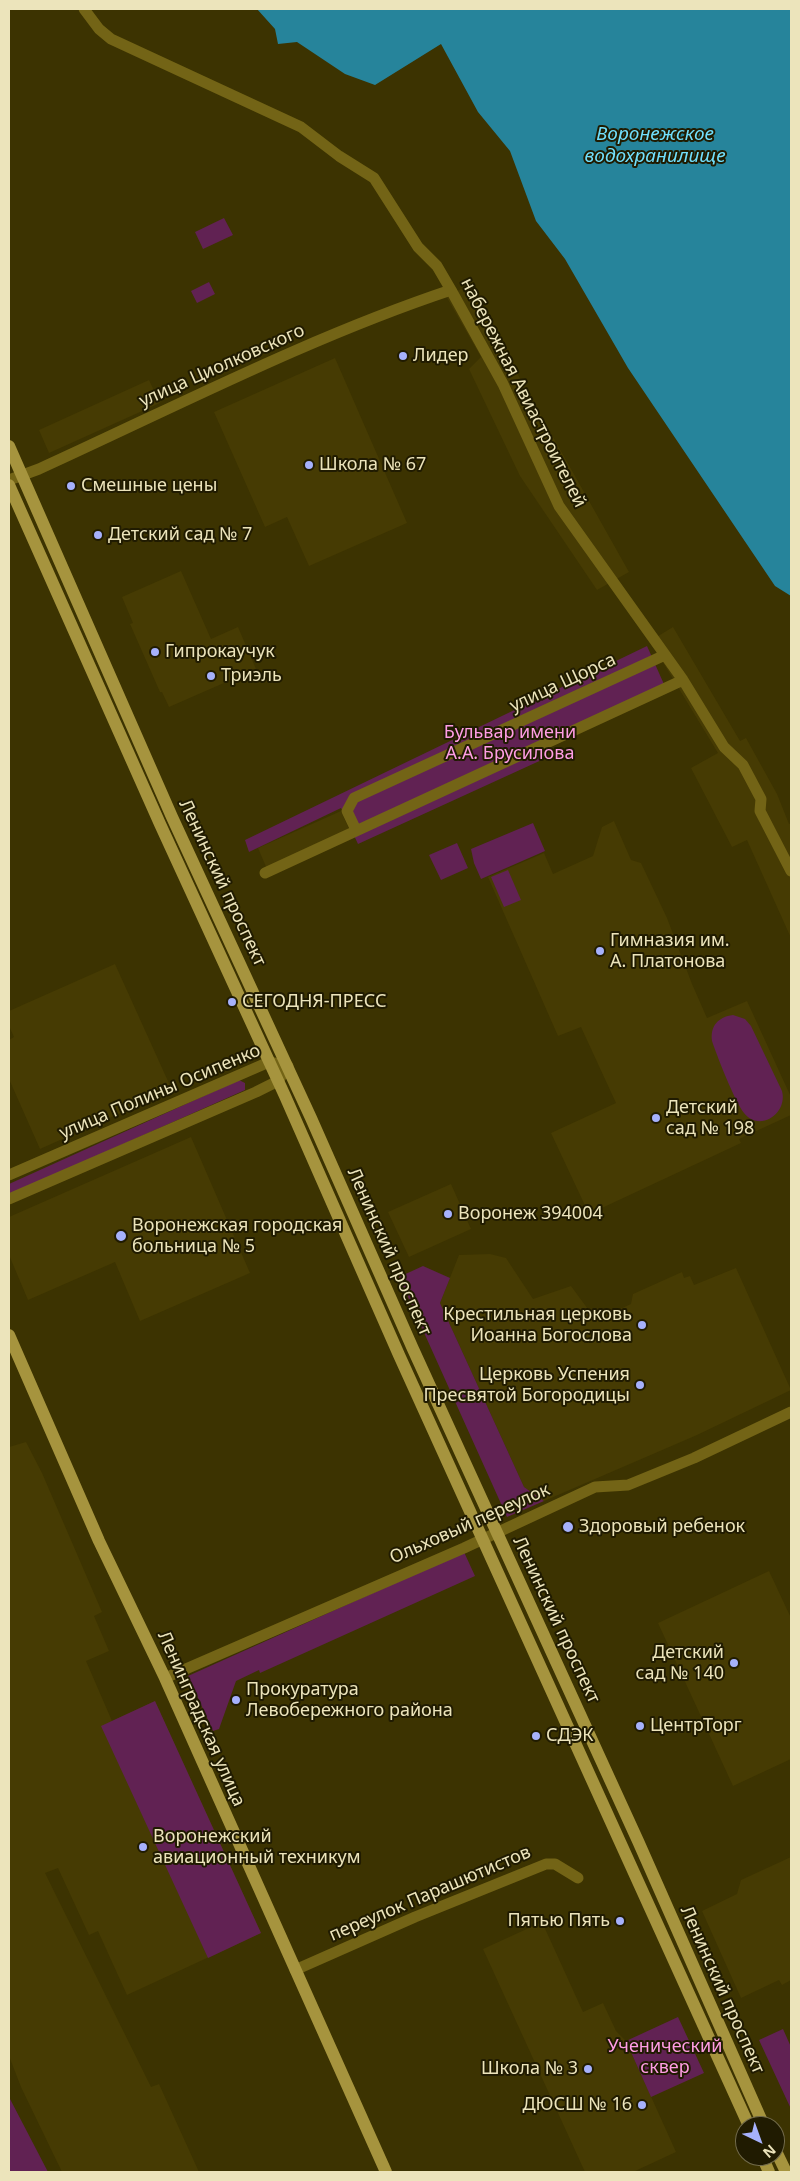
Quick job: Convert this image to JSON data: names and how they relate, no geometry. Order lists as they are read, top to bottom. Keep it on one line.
{"streets":{"main road":["Ленинский проспект","Ленинградская улица"],"street":["улица Циолковского","набережная Авиастроителей","улица Щорса","улица Полины Осипенко","Ольховый переулок","переулок Парашютистов"]},"crossings":[["улица Циолковского","набережная Авиастроителей"],["улица Циолковского","Ленинский проспект"],["набережная Авиастроителей","улица Щорса"],["Ленинский проспект","улица Полины Осипенко"],["Ленинский проспект","Ольховый переулок"],["Ольховый переулок","Ленинградская улица"],["Ленинградская улица","переулок Парашютистов"]],"water":["Воронежское водохранилище"],"parks":["Бульвар имени А.А. Брусилова","Ученический сквер"],"places":["Лидер","Школа № 67","Смешные цены","Детский сад № 7","Гипрокаучук","Триэль","Гимназия им. А. Платонова","СЕГОДНЯ-ПРЕСС","Детский сад № 198","Воронеж 394004","Воронежская городская больница № 5","Крестильная церковь Иоанна Богослова","Церковь Успения Пресвятой Богородицы","Здоровый ребенок","Детский сад № 140","Прокуратура Левобережного района","ЦентрТорг","СДЭК","Воронежский авиационный техникум","Пятью Пять","Школа № 3","ДЮСШ № 16"],"north":"bottom right"}
